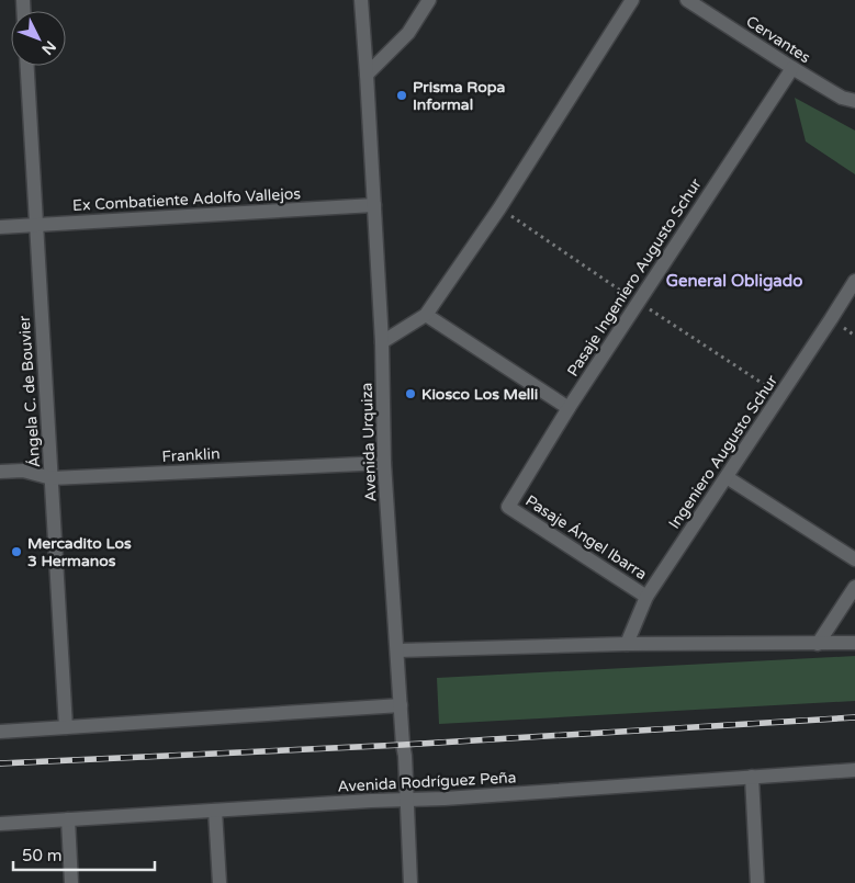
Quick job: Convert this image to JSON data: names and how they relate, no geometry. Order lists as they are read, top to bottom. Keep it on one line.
{"streets":{"street":["Cervantes","Ex Combatiente Adolfo Vallejos","Pasaje Ingeniero Augusto Schur","Ángela C. de Bouvier","Avenida Urquiza","Ingeniero Augusto Schur","Franklin","Pasaje Ángel Ibarra","Avenida Rodríguez Peña"]},"crossings":[["Cervantes","Pasaje Ingeniero Augusto Schur"],["Ex Combatiente Adolfo Vallejos","Ángela C. de Bouvier"],["Ex Combatiente Adolfo Vallejos","Avenida Urquiza"],["Pasaje Ingeniero Augusto Schur","Pasaje Ángel Ibarra"],["Ángela C. de Bouvier","Franklin"],["Avenida Urquiza","Franklin"],["Avenida Urquiza","Avenida Rodríguez Peña"],["Ingeniero Augusto Schur","Pasaje Ángel Ibarra"]],"districts":["General Obligado"],"places":["Prisma Ropa Informal","Kiosco Los Melli","Mercadito Los 3 Hermanos"],"scale_bar":"50 m","north":"bottom right"}
